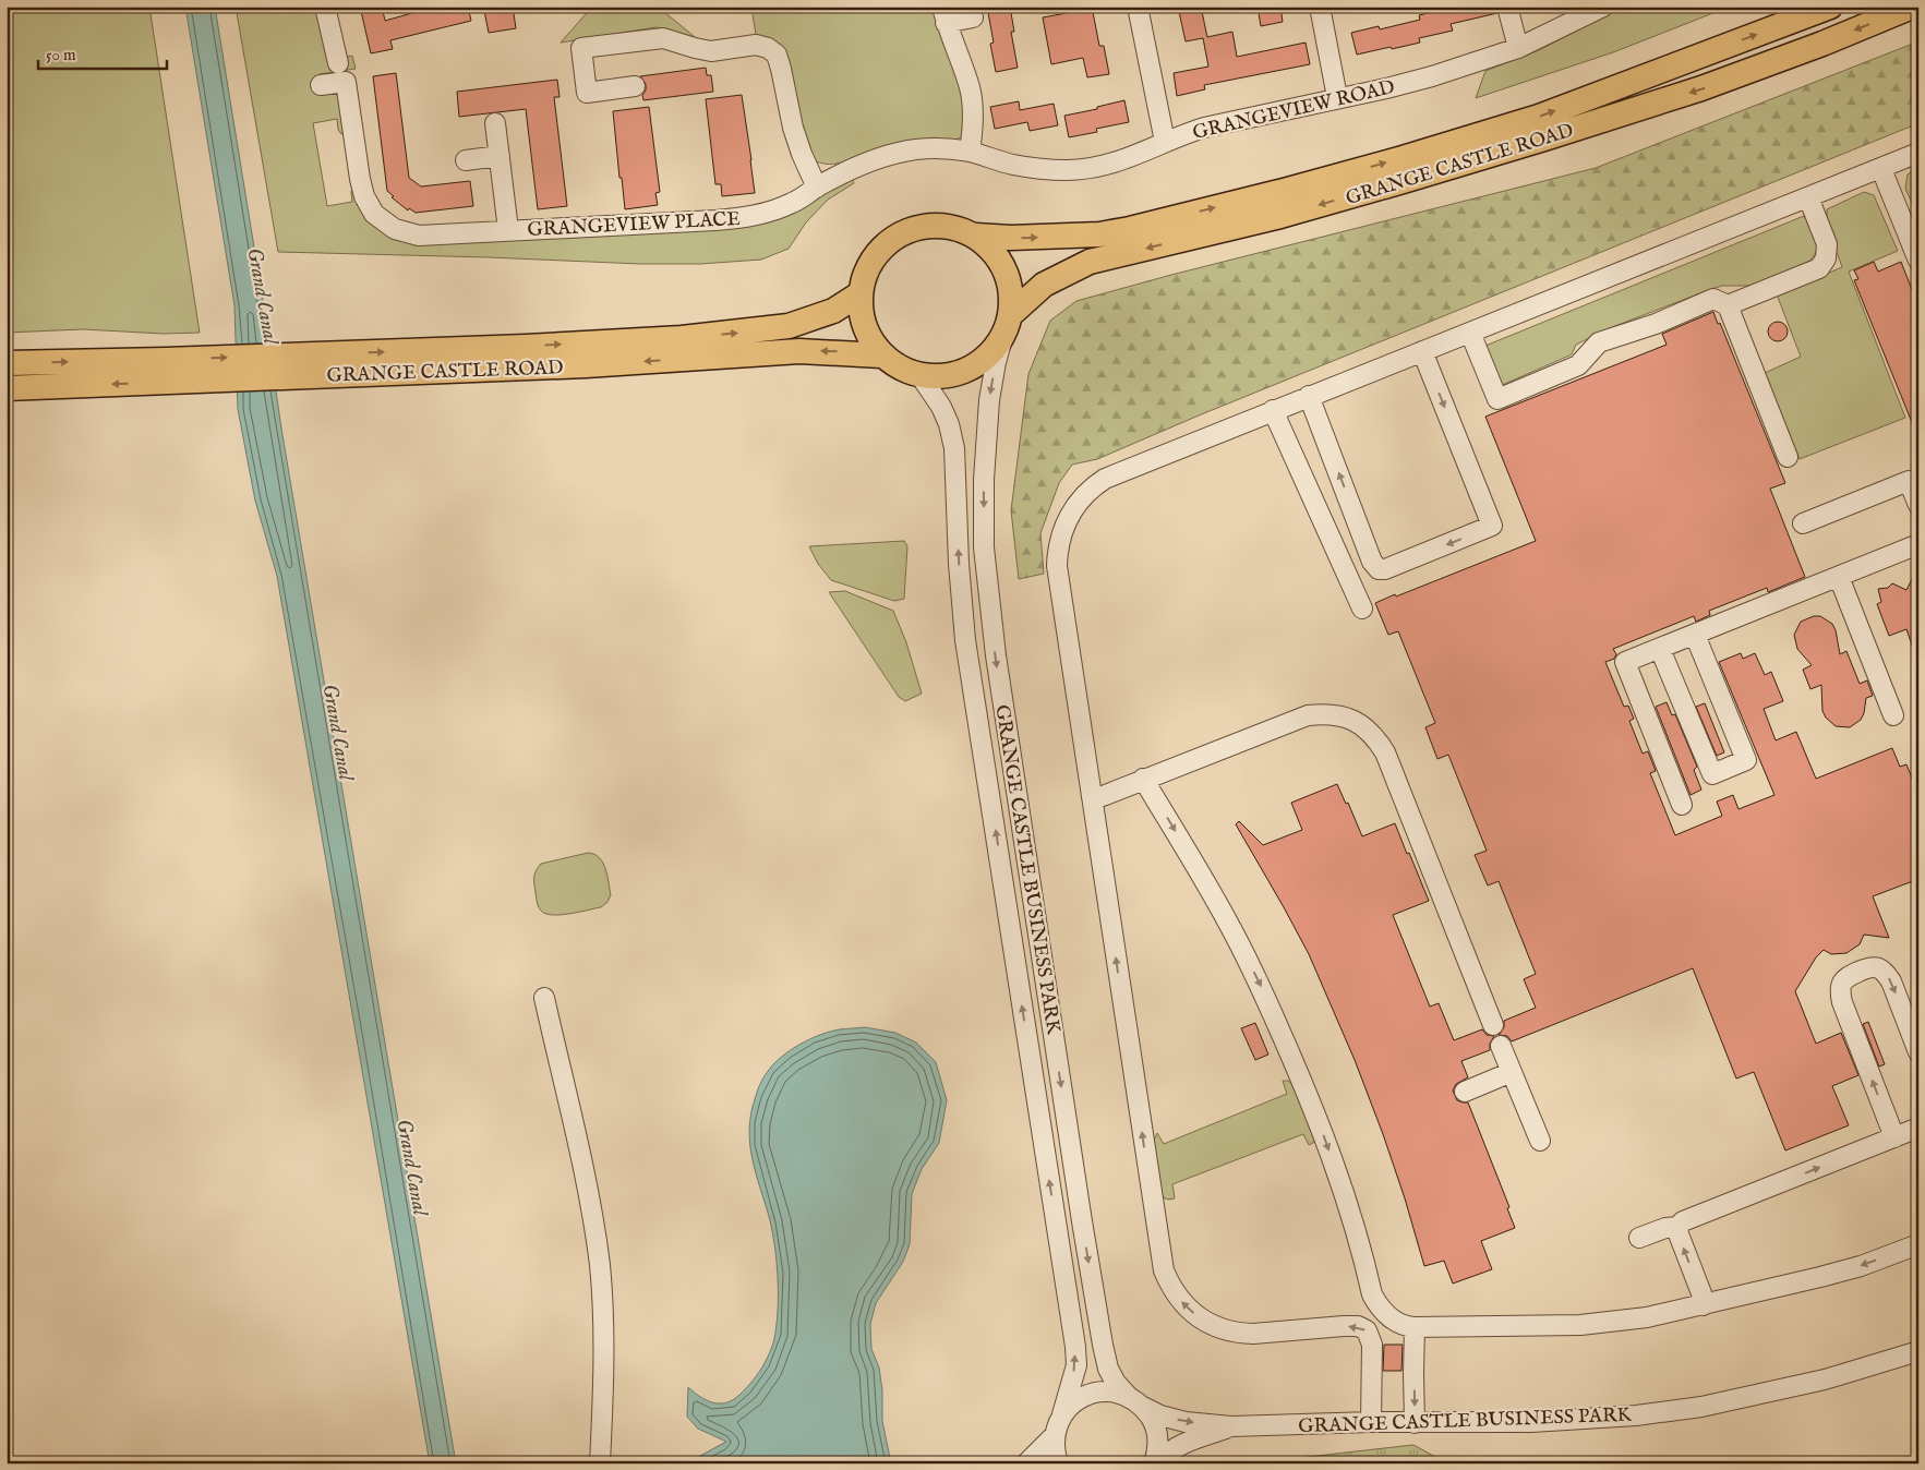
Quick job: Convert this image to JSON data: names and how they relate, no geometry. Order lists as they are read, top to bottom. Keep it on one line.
{"streets":{"main road":["GRANGE CASTLE ROAD"],"street":["GRANGEVIEW ROAD","GRANGEVIEW PLACE","GRANGE CASTLE BUSINESS PARK"]},"crossings":[["GRANGEVIEW ROAD","GRANGEVIEW PLACE"],["GRANGE CASTLE ROAD","GRANGE CASTLE BUSINESS PARK"]],"water":["Grand Canal"],"scale_bar":"50 m"}
